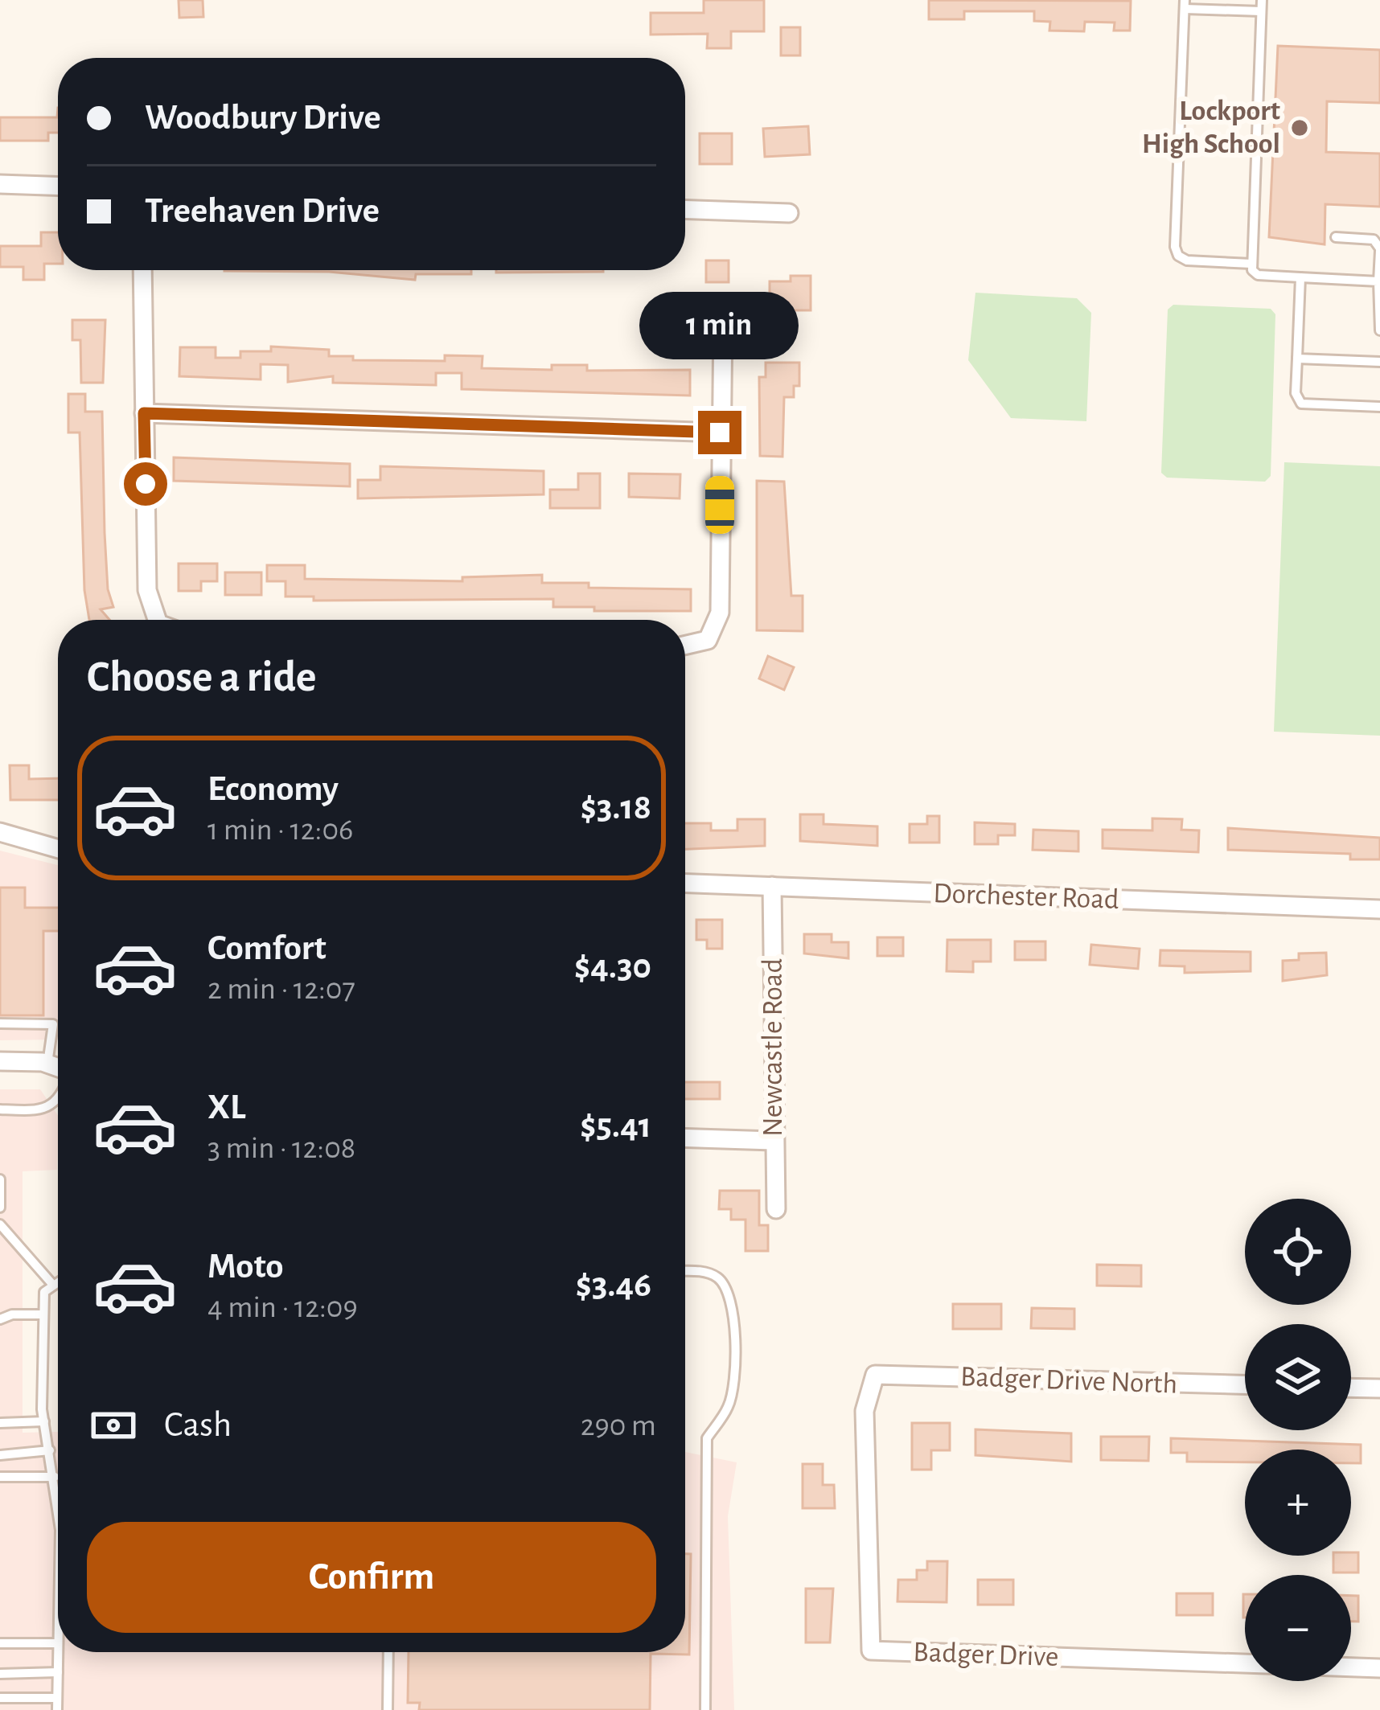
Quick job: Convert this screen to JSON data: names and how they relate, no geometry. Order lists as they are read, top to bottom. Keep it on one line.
{"streets":{"street":["Dorchester Road","Newcastle Road","Badger Drive North","Badger Drive"]},"crossings":[["Dorchester Road","Newcastle Road"],["Badger Drive North","Badger Drive"]],"places":["Lockport High School"],"page":{"banner":["Woodbury Drive","Treehaven Drive"],"bubble":"1 min","heading":"Choose a ride","list":[{"name":"Economy","note":"1 min · 12:06","value":"$3.18"},{"name":"Comfort","note":"2 min · 12:07","value":"$4.30"},{"name":"XL","note":"3 min · 12:08","value":"$5.41"},{"name":"Moto","note":"4 min · 12:09","value":"$3.46"}],"map_buttons":["+","−"],"pay":["Cash","290 m"],"buttons":"Confirm"}}
